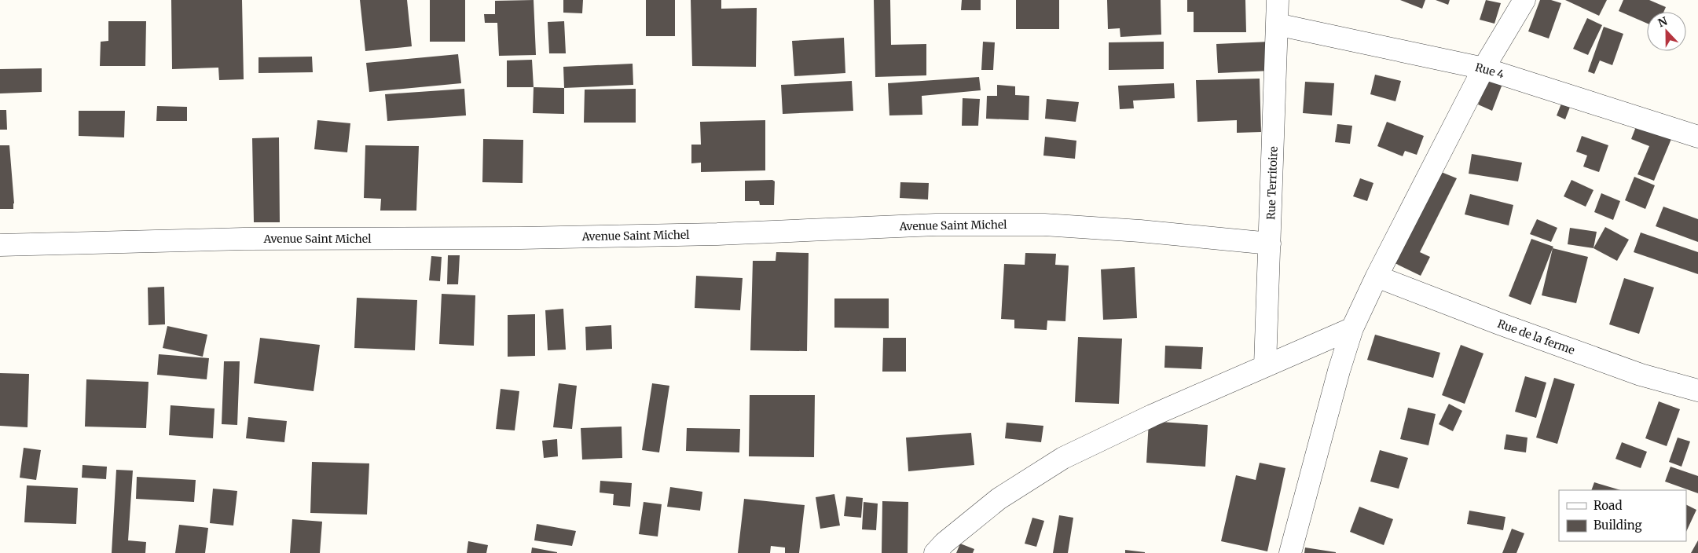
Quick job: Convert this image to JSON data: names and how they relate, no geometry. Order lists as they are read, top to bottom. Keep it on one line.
{"streets":{"street":["Rue 4","Rue Territoire","Avenue Saint Michel","Rue de la ferme"]},"crossings":[["Rue 4","Rue Territoire"],["Rue Territoire","Avenue Saint Michel"]],"legend":["Road","Building"],"north":"top"}
